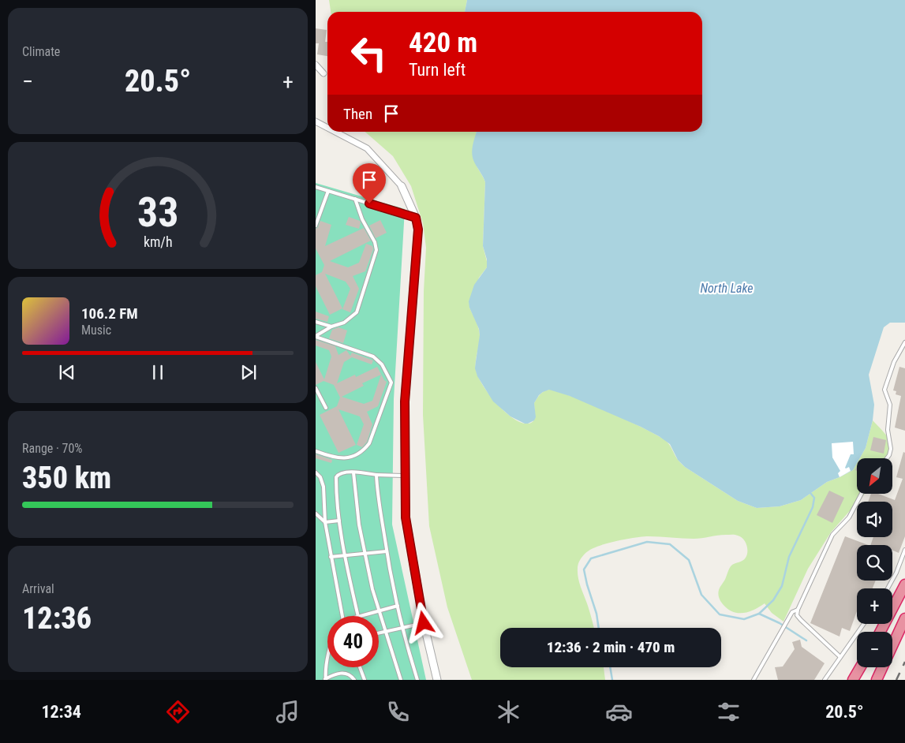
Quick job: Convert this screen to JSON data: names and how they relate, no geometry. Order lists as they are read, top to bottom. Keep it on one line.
{"water":["North Lake"],"north":"bottom left","page":{"tile":["Climate",["Range · 70%","350 km"],["Arrival","12:36"]],"turn":["420 m","Turn left"],"heat":["−","20.5°","+"],"then":"Then","song":["106.2 FM","Music"],"map_buttons":["+","−"],"limit":"40","trip":"12:36 · 2 min · 470 m","tabs":["12:34","20.5°"],"gauge":["33","km/h"]}}
